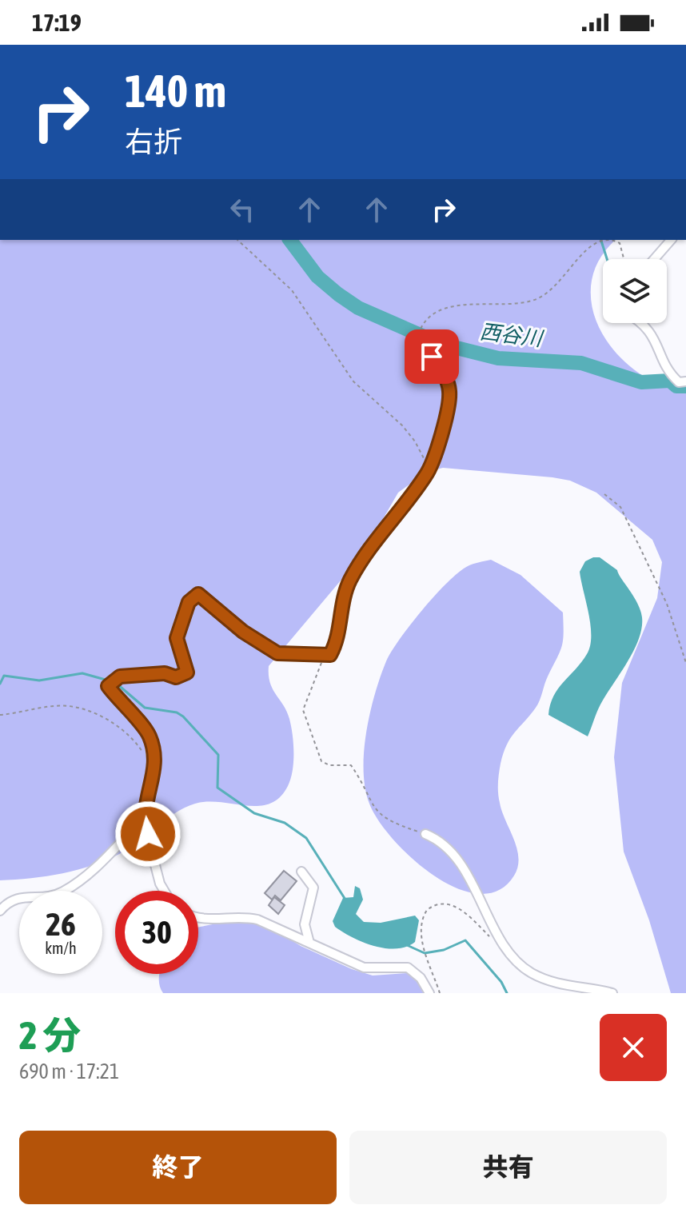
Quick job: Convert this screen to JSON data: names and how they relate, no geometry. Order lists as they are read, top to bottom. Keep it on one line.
{"water":["西谷川"],"page":{"status":"17:19","turn":["140 m","右折"],"speed":"26 km/h","limit":"30","heading":["2 分","690 m · 17:21"],"buttons":["終了","共有"]}}
